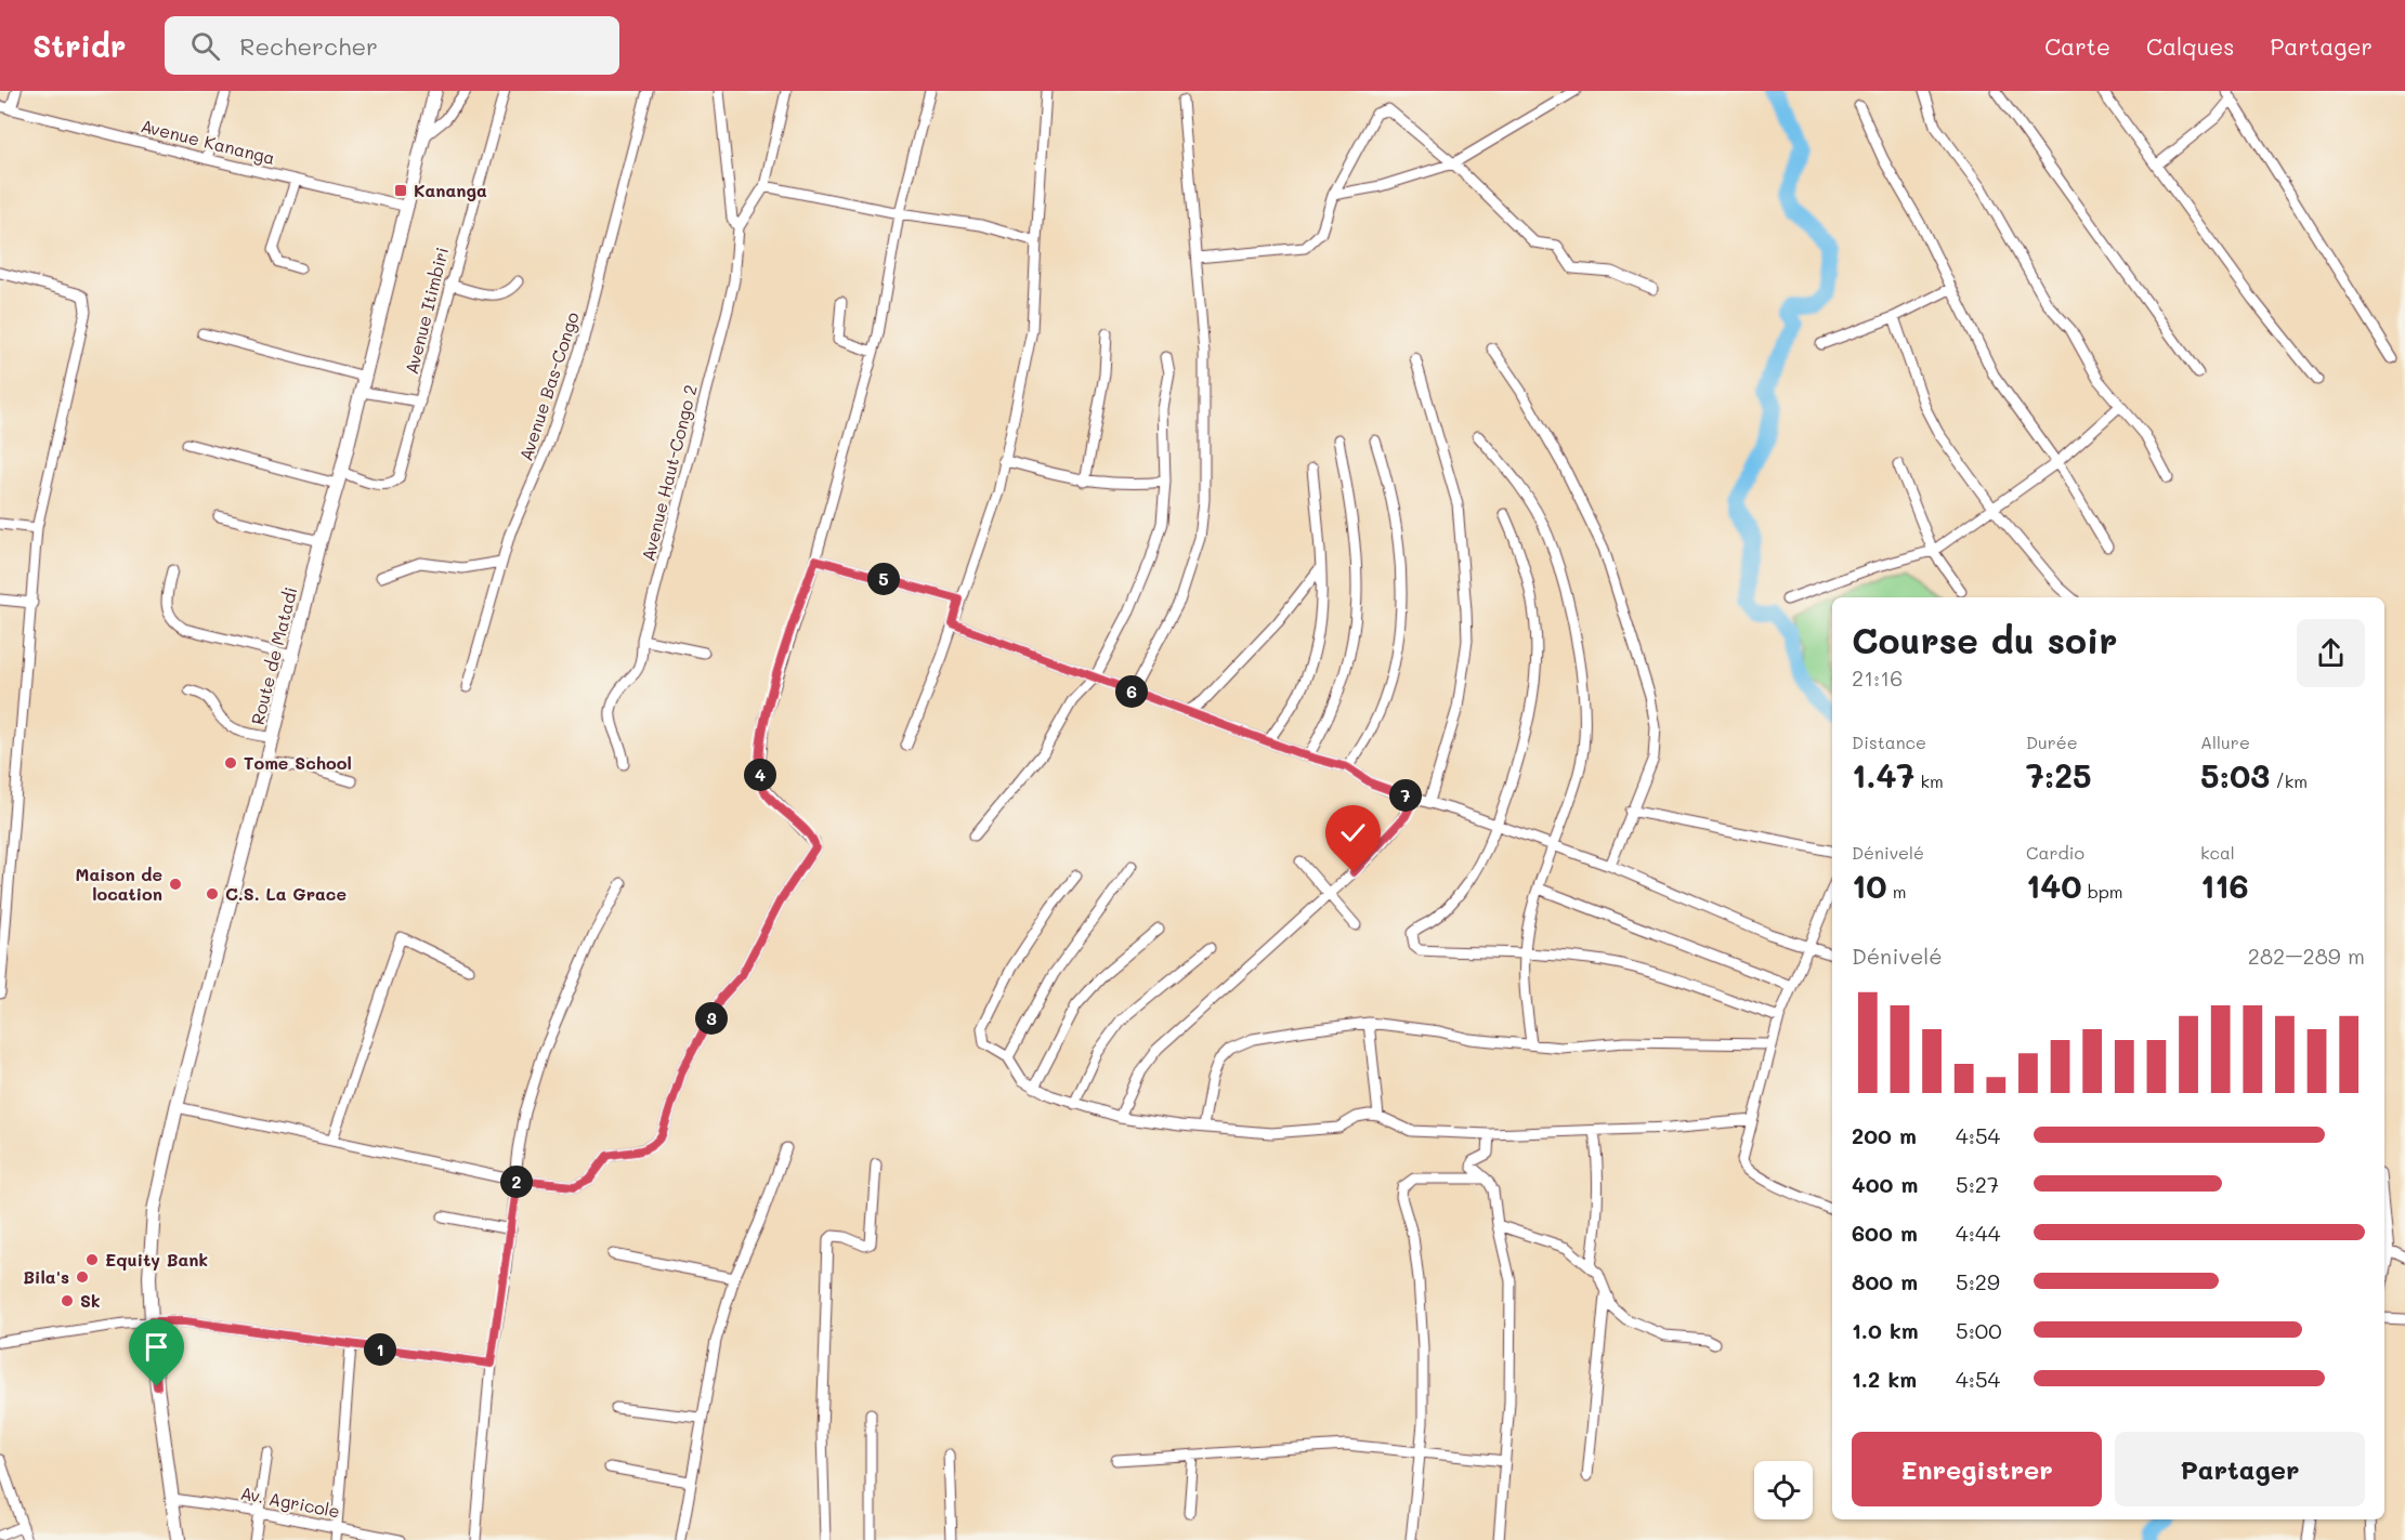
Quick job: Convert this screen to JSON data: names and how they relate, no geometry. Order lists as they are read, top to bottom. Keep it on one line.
{"streets":{"main road":["Route de Matadi"],"street":["Avenue Kananga","Avenue Itimbiri","Avenue Bas-Congo","Avenue Haut-Congo 2","Av. Agricole"]},"crossings":[["Avenue Kananga","Route de Matadi"],["Avenue Itimbiri","Route de Matadi"],["Route de Matadi","Av. Agricole"]],"places":{"transit":["Kananga"],"other":["Tome School","Maison de location","C.S. La Grace","Equity Bank","Bila's","Sk"]},"page":{"header":"Stridr","search":"Rechercher","nav":["Carte","Calques","Partager"],"pins":["5","6","4","7","3","2","1"],"heading":["Course du soir","21:16"],"stats":[["Distance","1.47 km"],["Durée","7:25"],["Allure","5:03 /km"],["Dénivelé","10 m"],["Cardio","140 bpm"],["kcal","116"]],"chart":["Dénivelé","282–289 m"],"list":[{"name":"200 m","note":"4:54"},{"name":"400 m","note":"5:27"},{"name":"600 m","note":"4:44"},{"name":"800 m","note":"5:29"},{"name":"1.0 km","note":"5:00"},{"name":"1.2 km","note":"4:54"}],"buttons":["Enregistrer","Partager"]}}
